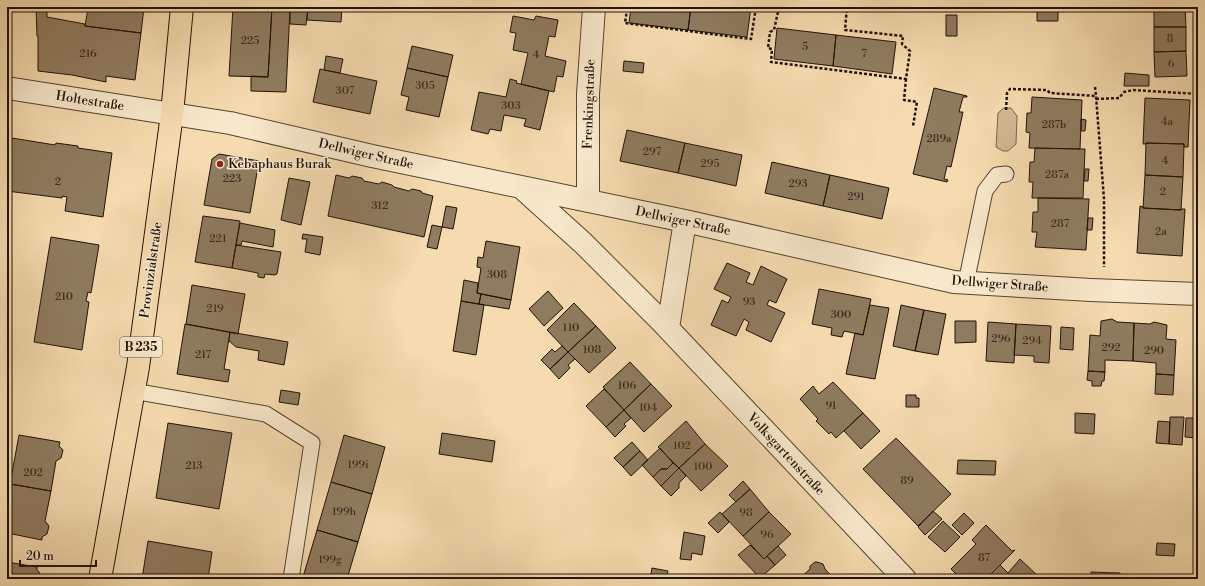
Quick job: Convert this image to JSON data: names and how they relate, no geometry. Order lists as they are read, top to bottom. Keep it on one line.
{"streets":{"main road":["Provinzialstraße","B 235"],"street":["Holtestraße","Frenkingstraße","Dellwiger Straße","Volksgartenstraße"]},"crossings":[["Holtestraße","Dellwiger Straße"],["Holtestraße","Provinzialstraße"],["Frenkingstraße","Dellwiger Straße"],["Dellwiger Straße","Provinzialstraße"],["Dellwiger Straße","Volksgartenstraße"]],"places":["Kebaphaus Burak"],"house_numbers":["8","225","5","216","7","4","6","305","307","303","4a","287b","289a","297","4","295","287a","223","2","293","2","291","312","287","2a","221","308","210","93","219","300","110","296","294","292","108","290","217","106","91","104","102","199i","213","100","202","89","199h","98","96","87","199g"],"scale_bar":"20 m"}
